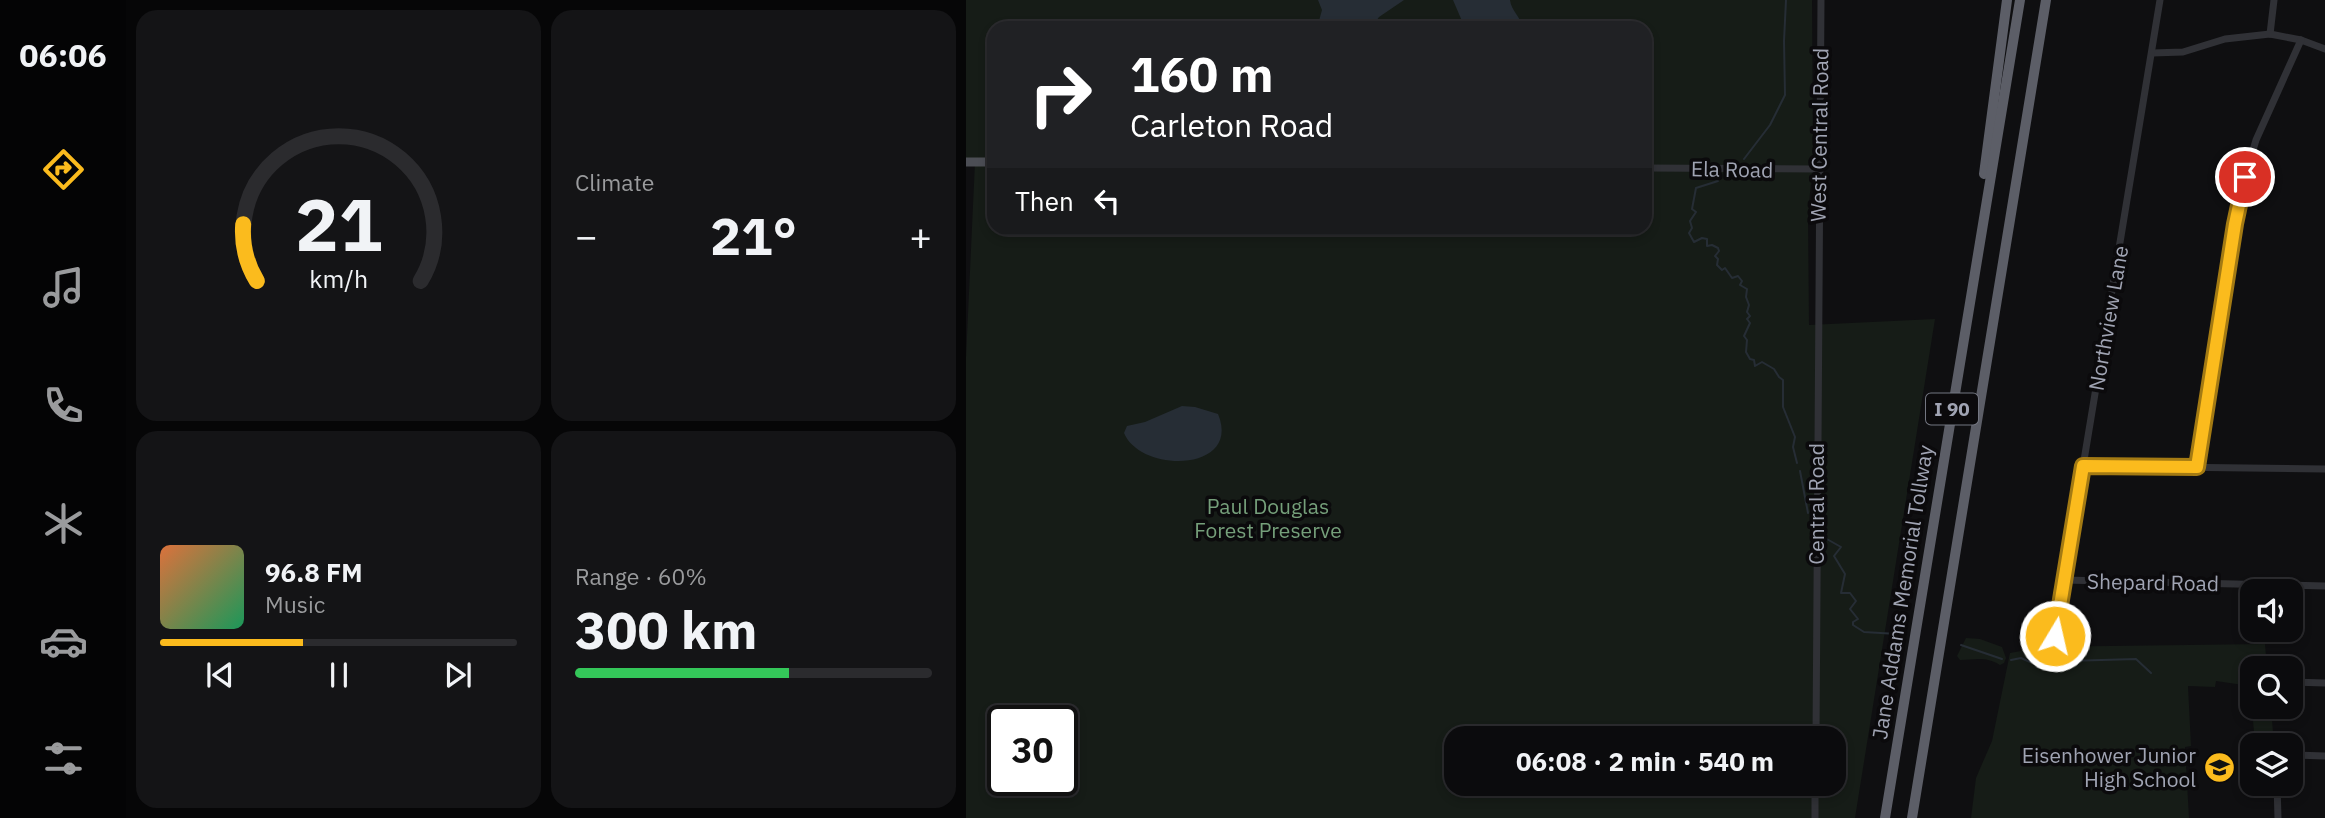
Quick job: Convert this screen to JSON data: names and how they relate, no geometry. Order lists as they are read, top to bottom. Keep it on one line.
{"streets":{"highway":["I 90","Jane Addams Memorial Tollway"],"street":["West Central Road","Ela Road","Northview Lane","Central Road","Shepard Road"]},"crossings":[["West Central Road","Ela Road"],["West Central Road","Central Road"],["Northview Lane","Shepard Road"]],"parks":["Paul Douglas Forest Preserve"],"places":{"school or university":["Eisenhower Junior High School"]},"page":{"tabs":"06:06","tile":["Climate",["Range · 60%","300 km"]],"turn":["160 m","Carleton Road"],"then":"Then","heat":["−","21°","+"],"song":["96.8 FM","Music"],"limit":"30","trip":"06:08 · 2 min · 540 m","gauge":["21","km/h"]}}
